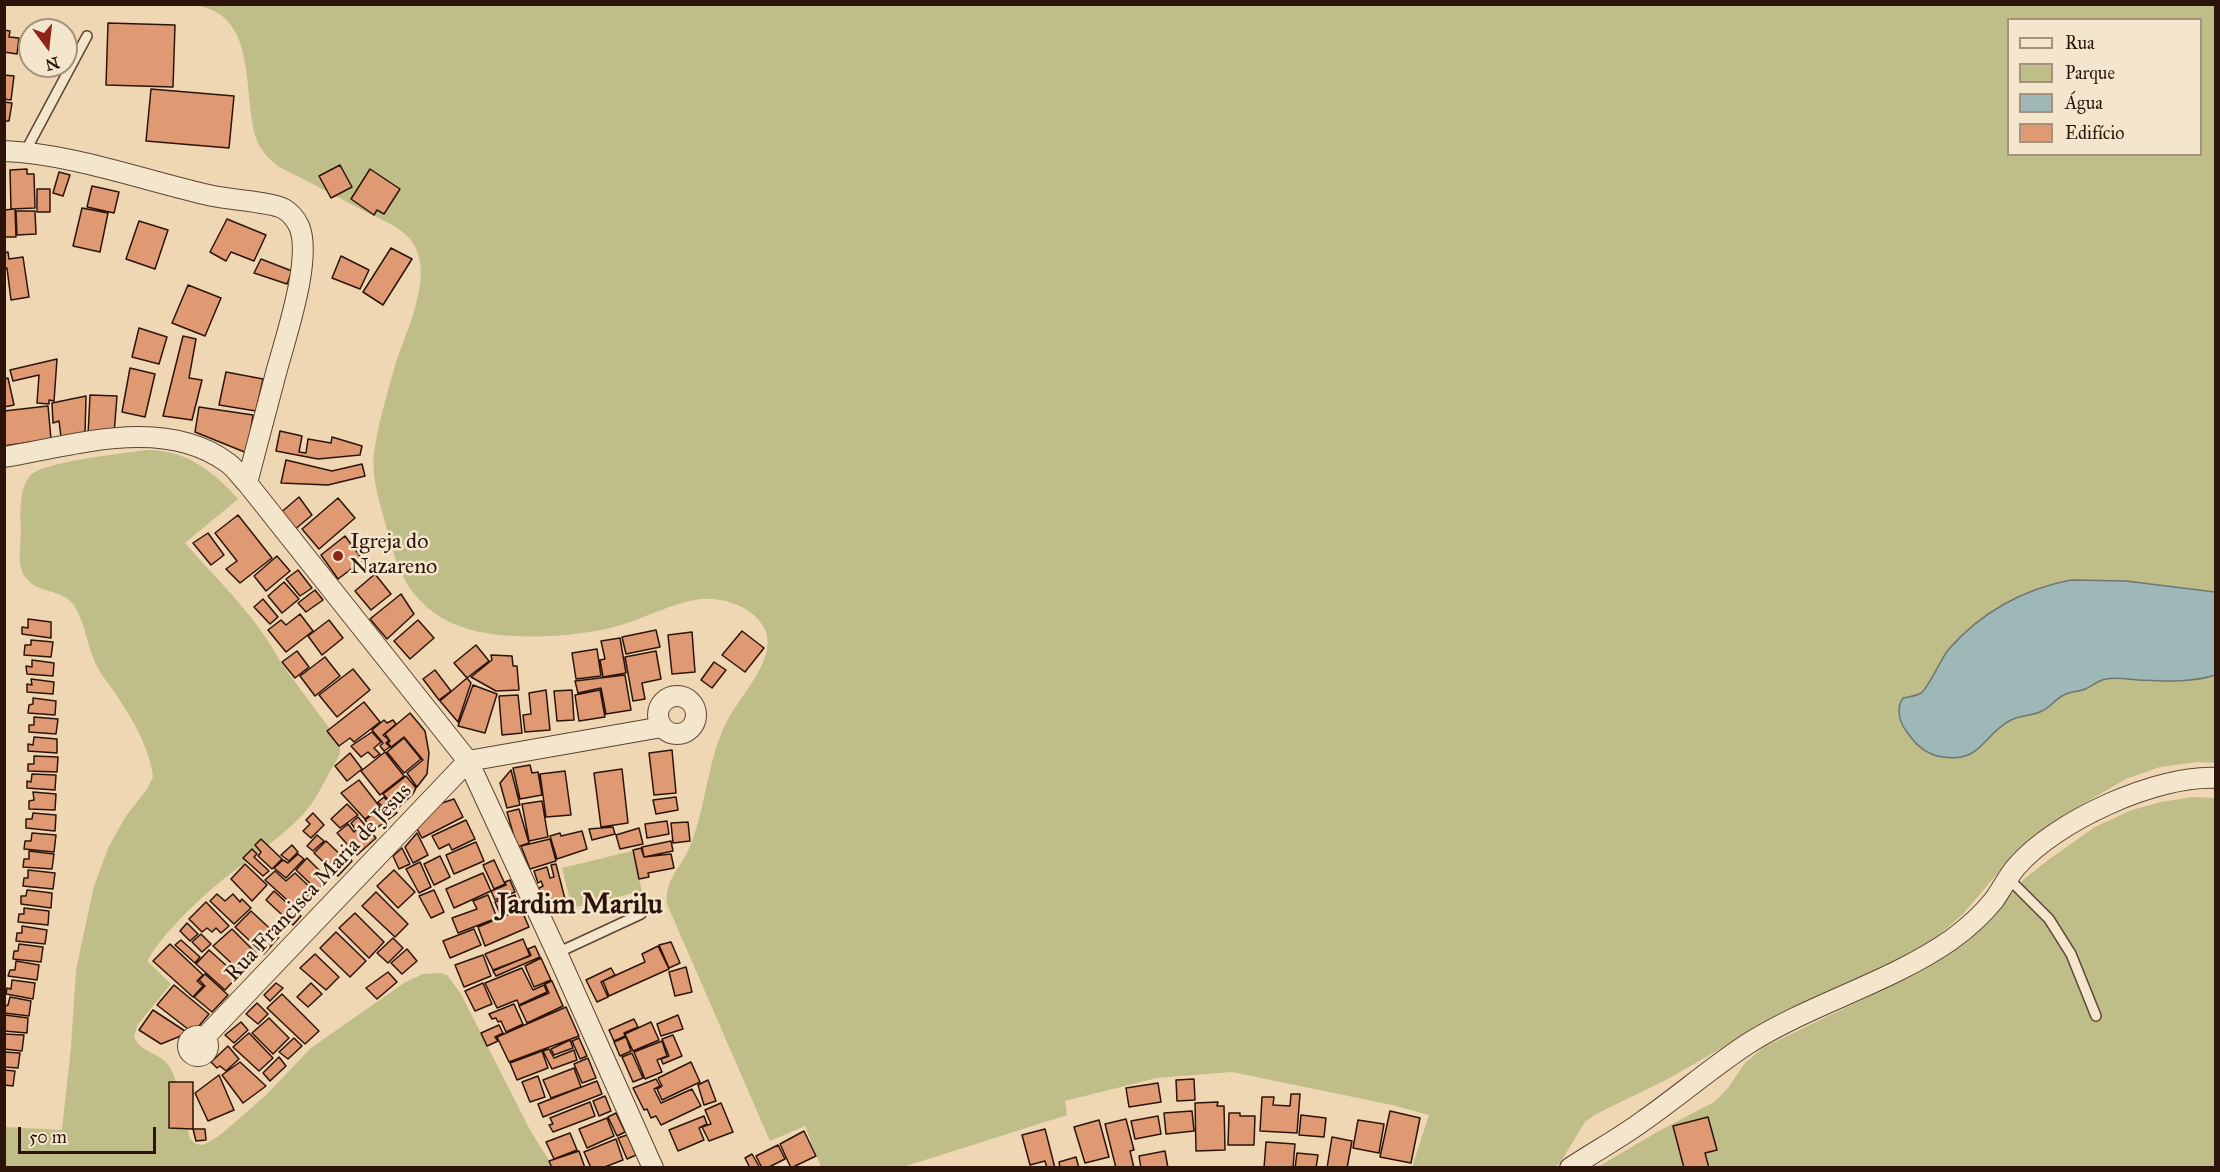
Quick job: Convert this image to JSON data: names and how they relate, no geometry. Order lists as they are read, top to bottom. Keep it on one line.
{"streets":{"street":["Rua Francisca Maria de Jesus"]},"districts":["Jardim Marilu"],"places":["Igreja do Nazareno"],"legend":["Rua","Parque","Água","Edifício"],"scale_bar":"50 m","north":"bottom"}
